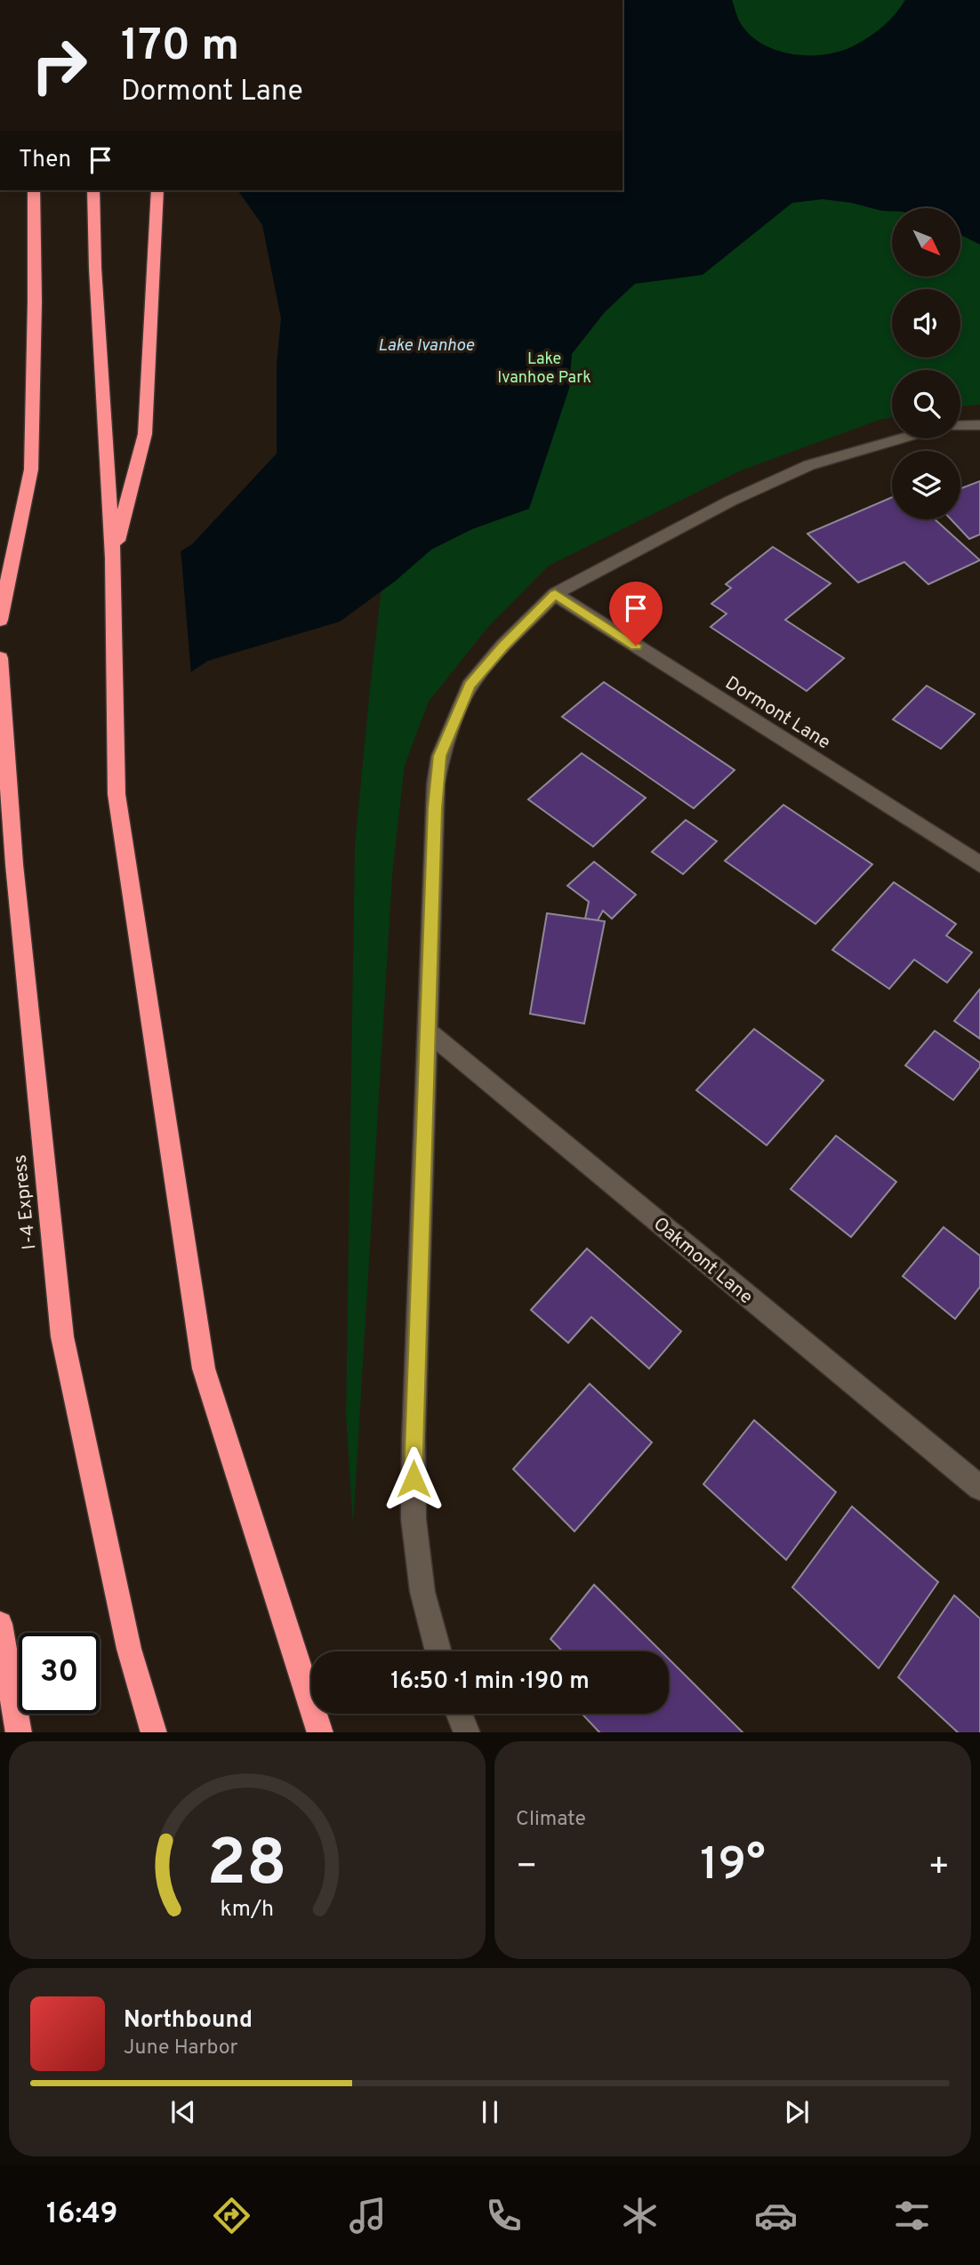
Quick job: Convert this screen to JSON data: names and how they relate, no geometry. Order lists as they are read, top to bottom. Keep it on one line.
{"streets":{"highway":["I-4 Express"],"street":["Dormont Lane","Oakmont Lane"]},"water":["Lake Ivanhoe"],"parks":["Lake Ivanhoe Park"],"north":"bottom right","page":{"turn":["170 m","Dormont Lane"],"then":"Then","limit":"30","trip":"16:50 · 1 min · 190 m","tile":"Climate","heat":["−","19°","+"],"song":["Northbound","June Harbor"],"tabs":"16:49","gauge":["28","km/h"]}}
